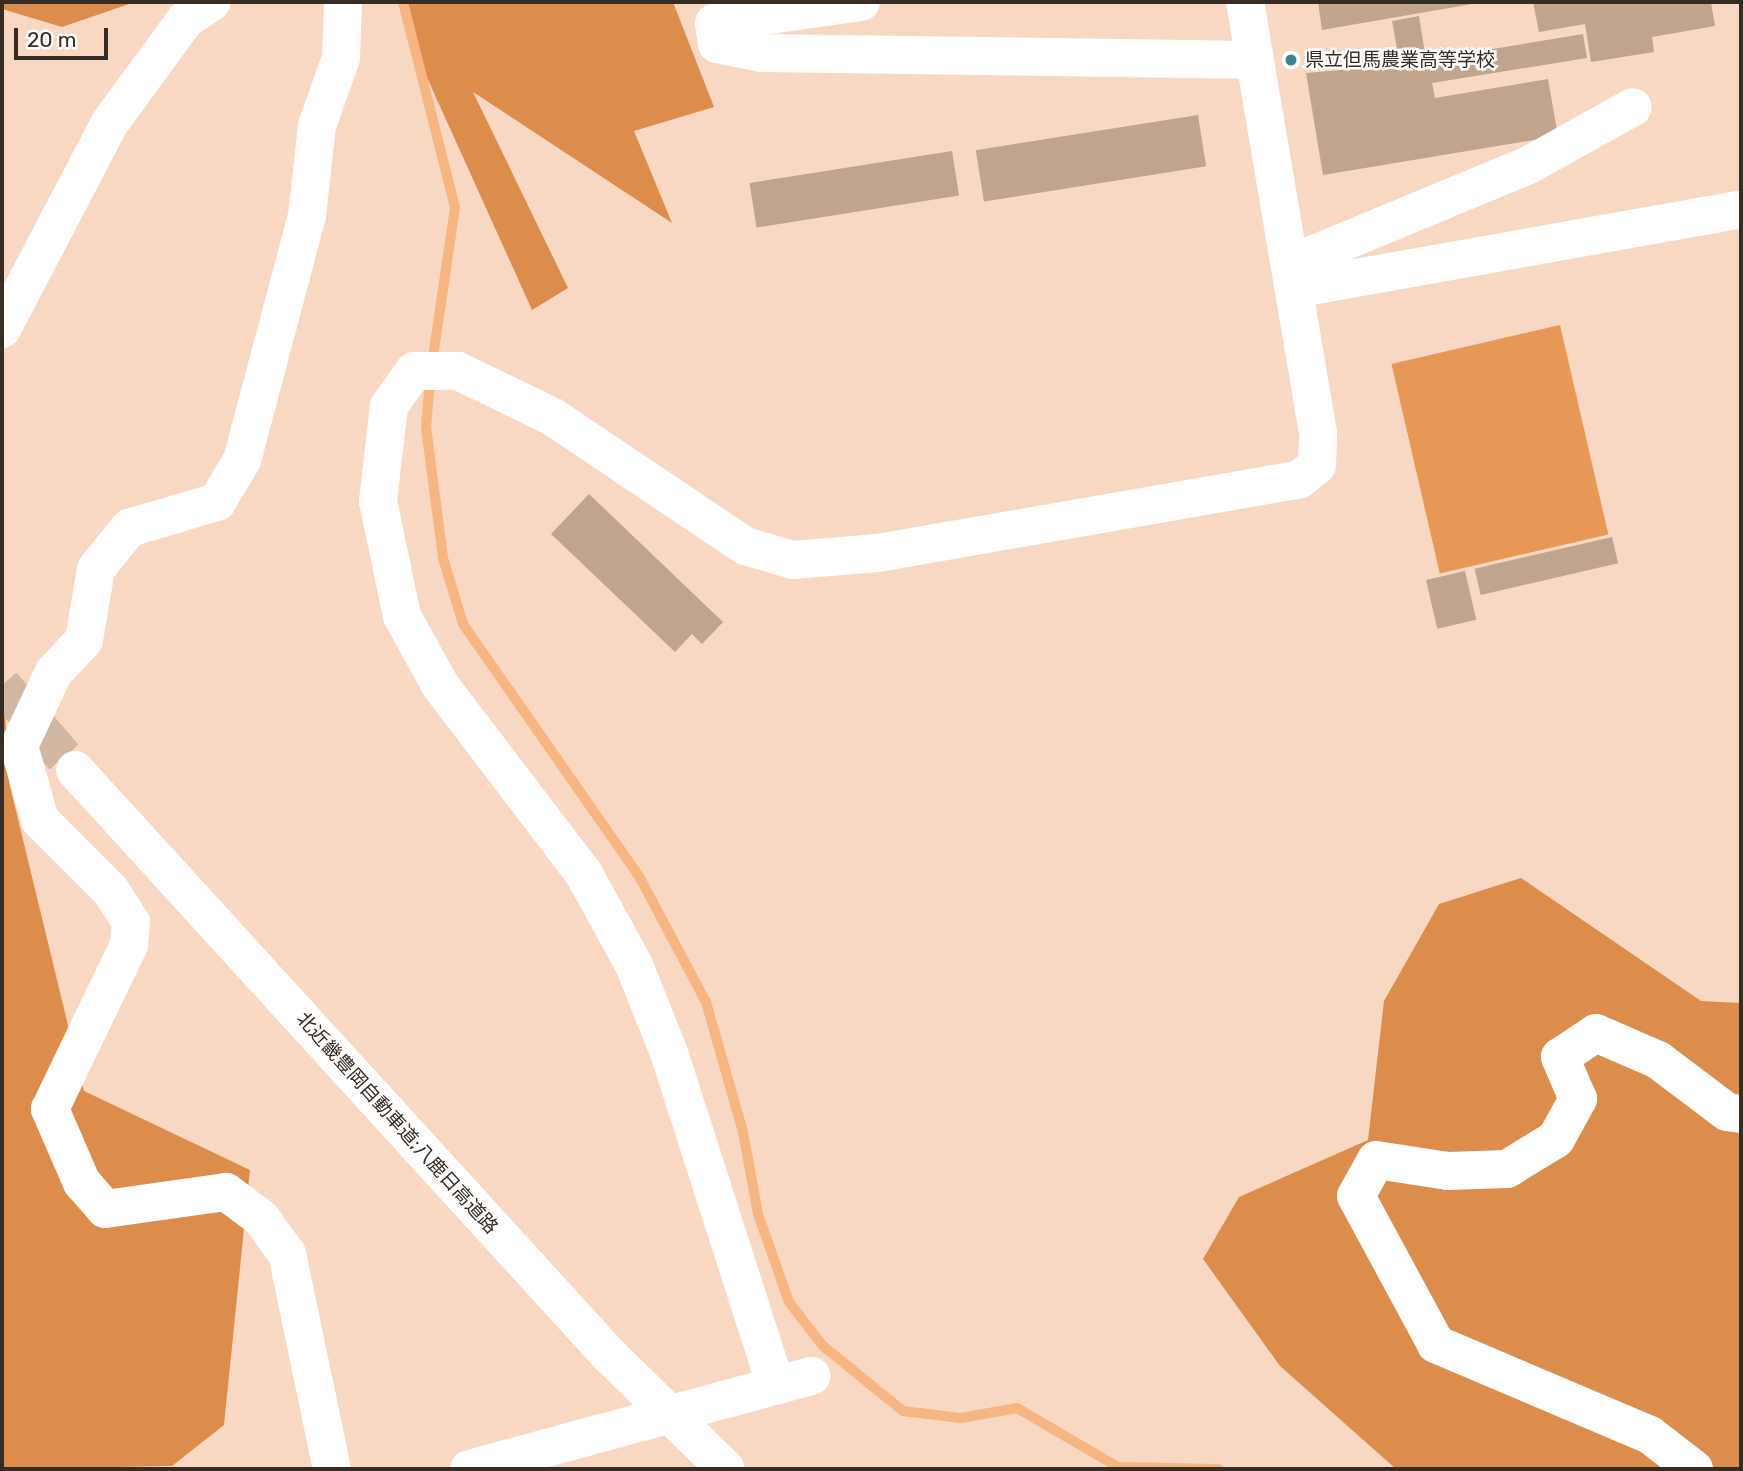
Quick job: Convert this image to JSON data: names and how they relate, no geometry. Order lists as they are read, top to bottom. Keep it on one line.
{"streets":{"main road":["北近畿豊岡自動車道;八鹿日高道路"]},"places":["県立但馬農業高等学校"],"scale_bar":"20 m"}
